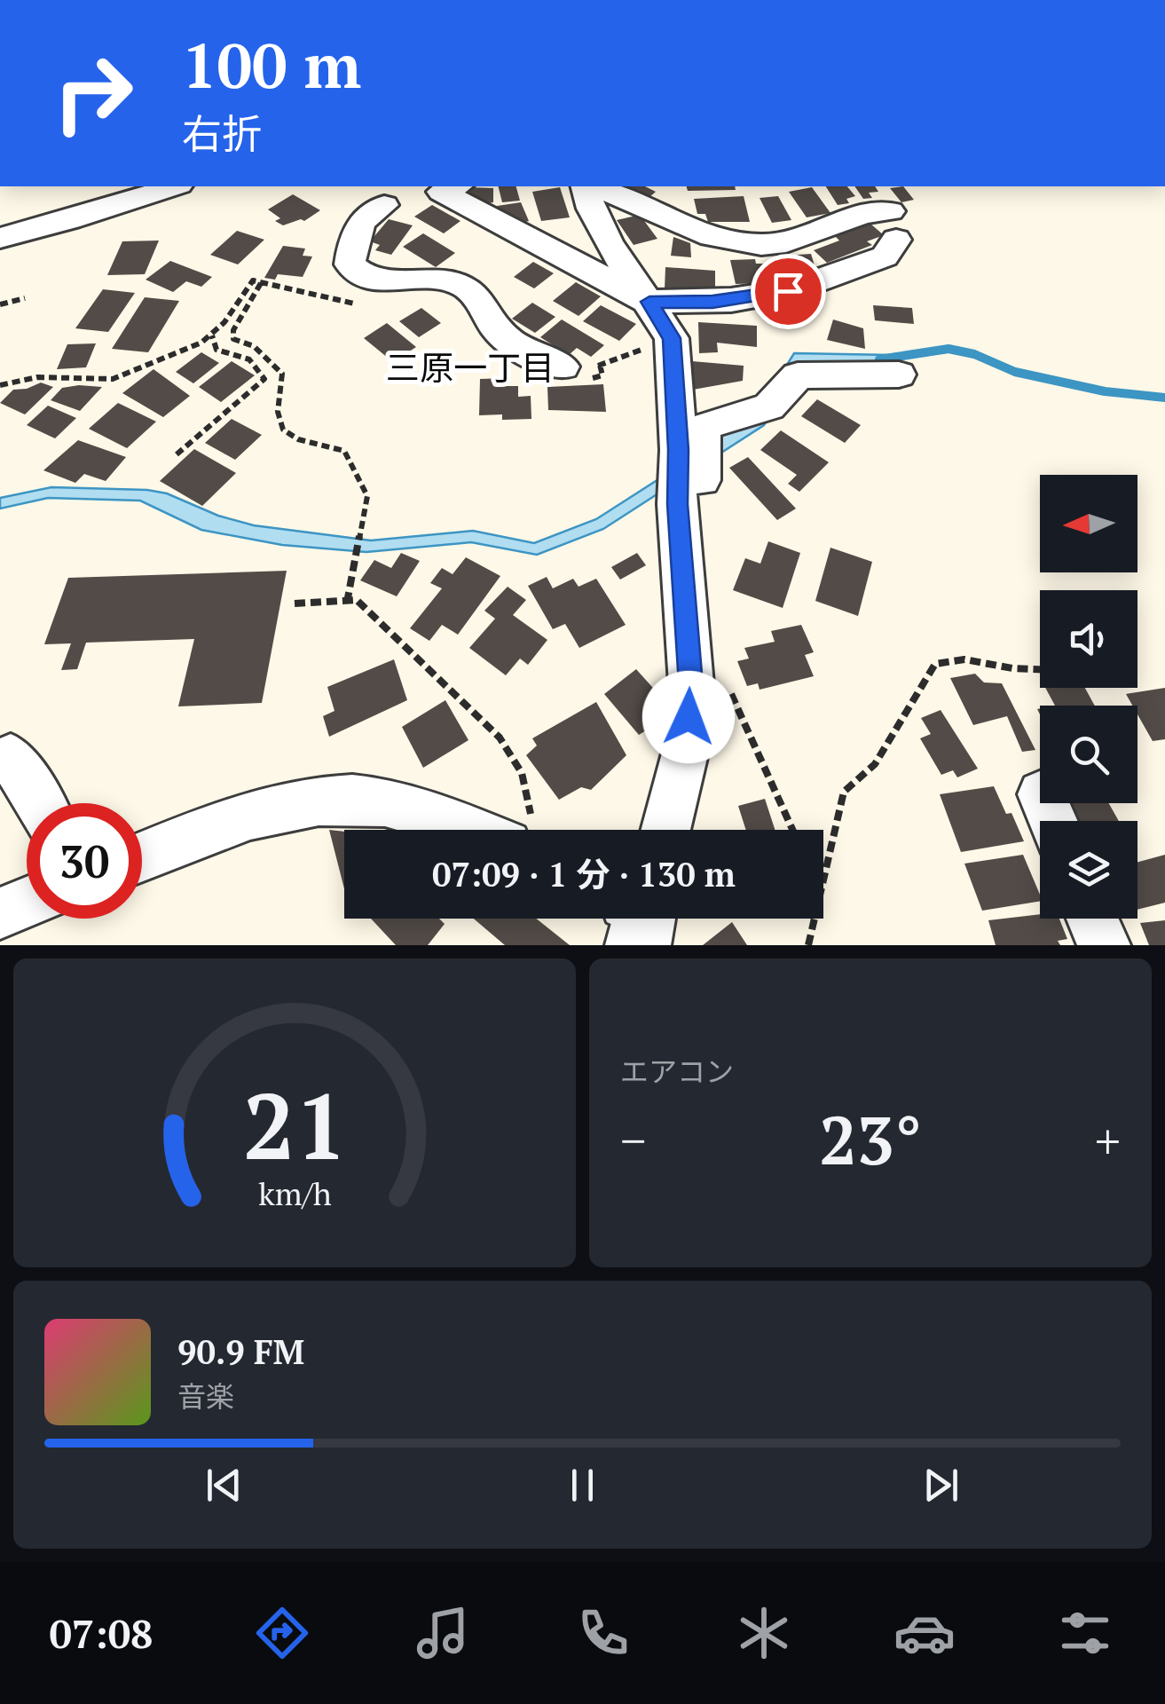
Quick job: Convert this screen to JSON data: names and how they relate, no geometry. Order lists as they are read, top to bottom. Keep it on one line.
{"districts":["三原一丁目"],"north":"left","page":{"turn":["100 m","右折"],"limit":"30","trip":"07:09 · 1 分 · 130 m","tile":"エアコン","heat":["−","23°","+"],"song":["90.9 FM","音楽"],"tabs":"07:08","gauge":["21","km/h"]}}
